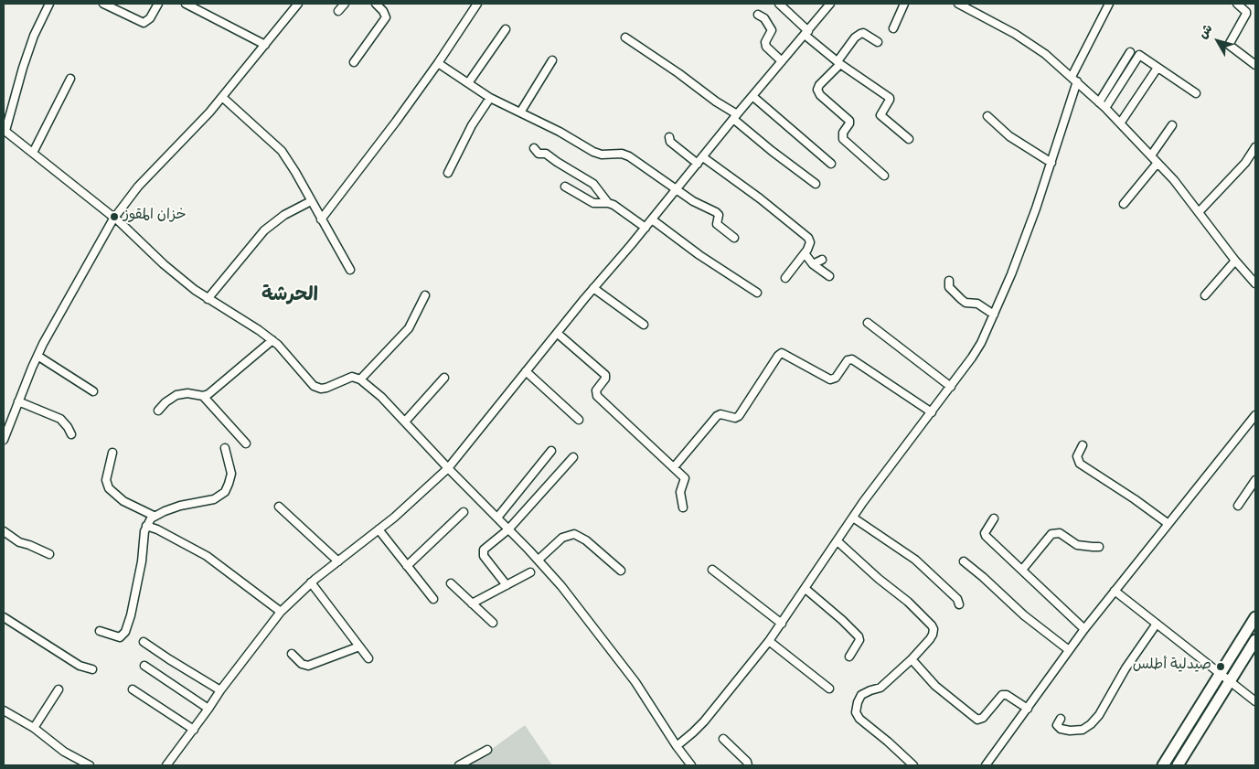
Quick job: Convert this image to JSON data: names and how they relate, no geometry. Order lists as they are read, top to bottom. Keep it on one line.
{"districts":["الحرشة"],"places":["خزان المقوز","صيدلية أطلس"],"north":"top left"}
